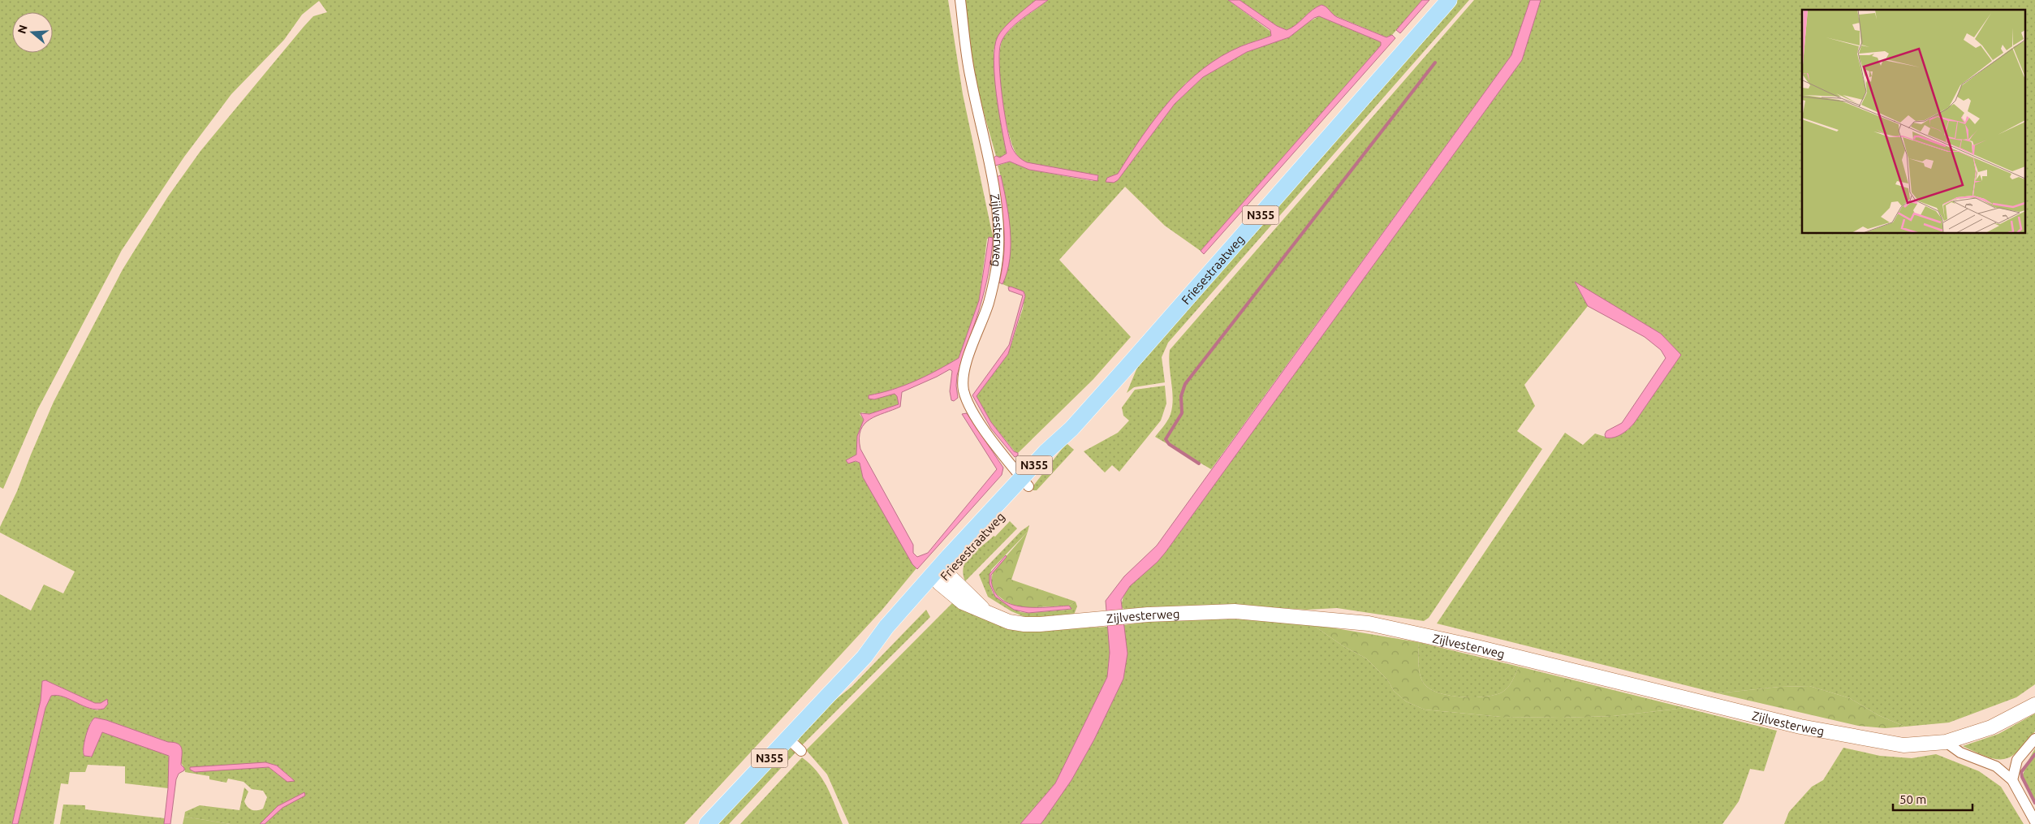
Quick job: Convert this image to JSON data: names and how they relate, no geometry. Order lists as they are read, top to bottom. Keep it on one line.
{"streets":{"main road":["N355","Zijlvesterweg","Friesestraatweg"]},"crossings":[["Zijlvesterweg","Friesestraatweg"]],"scale_bar":"50 m","north":"left"}
